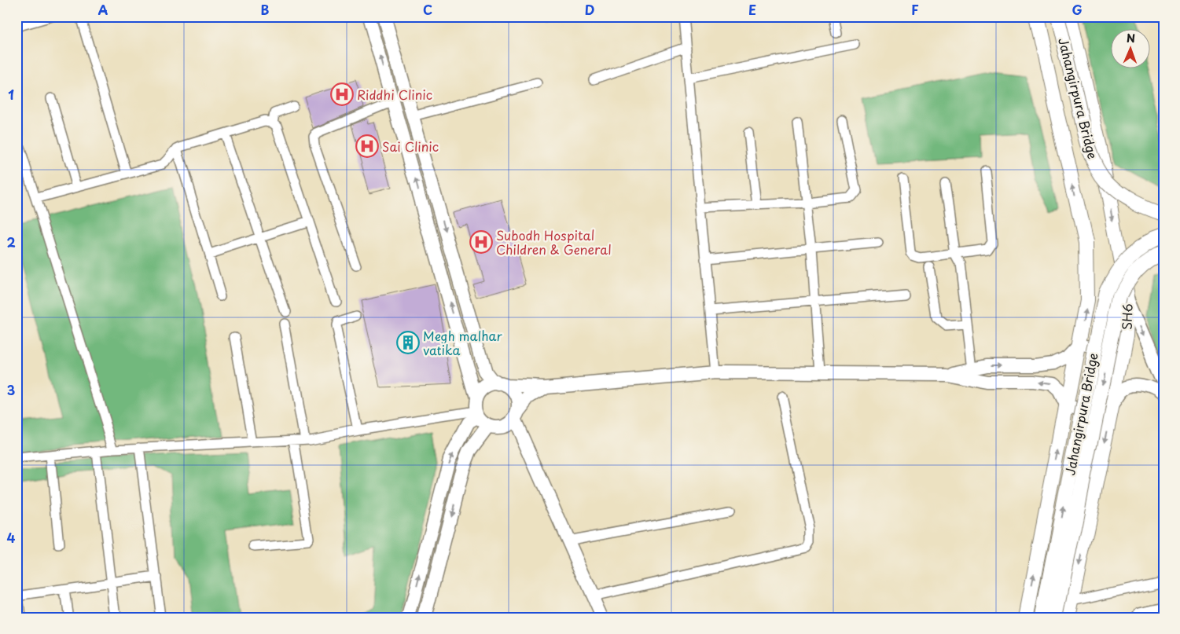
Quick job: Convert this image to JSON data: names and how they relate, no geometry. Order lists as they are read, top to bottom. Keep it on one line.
{"streets":{"main road":["Jahangirpura Bridge","SH6"]},"places":{"hospital":["Riddhi Clinic","Sai Clinic","Subodh Hospital Children & General"],"building":["Megh malhar vatika"]},"north":"top","grid":{"columns":["A","B","C","D","E","F","G"],"rows":["1","2","3","4"]}}
